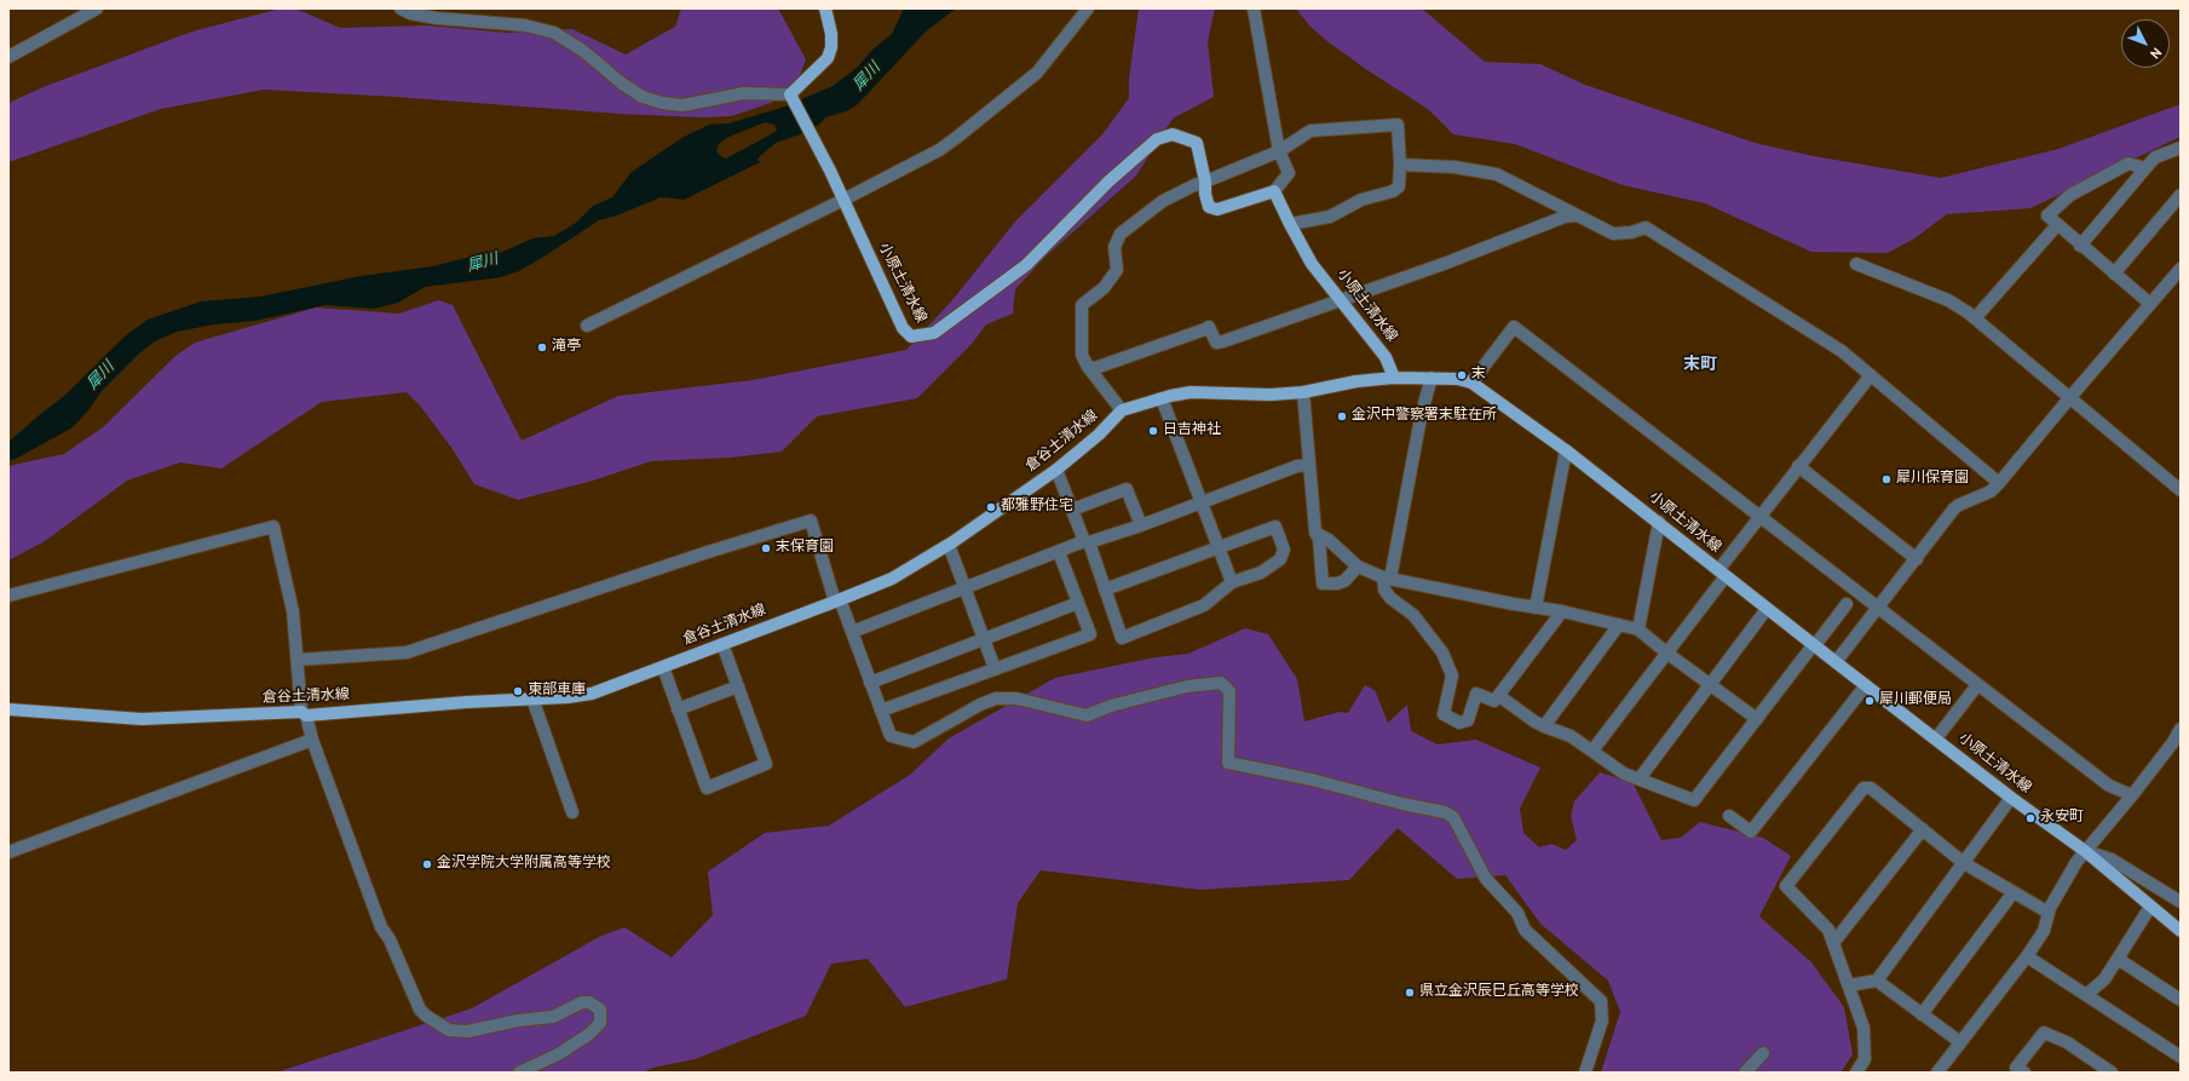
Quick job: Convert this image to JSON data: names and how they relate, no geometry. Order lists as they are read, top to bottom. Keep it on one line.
{"streets":{"main road":["小原土清水線","倉谷土清水線"]},"crossings":[["小原土清水線","倉谷土清水線"]],"districts":["末町"],"water":["犀川"],"places":["滝亭","末","金沢中警察署末駐在所","日吉神社","犀川保育園","都雅野住宅","末保育園","東部車庫","犀川郵便局","永安町","金沢学院大学附属高等学校","県立金沢辰巳丘高等学校"],"north":"bottom right"}
